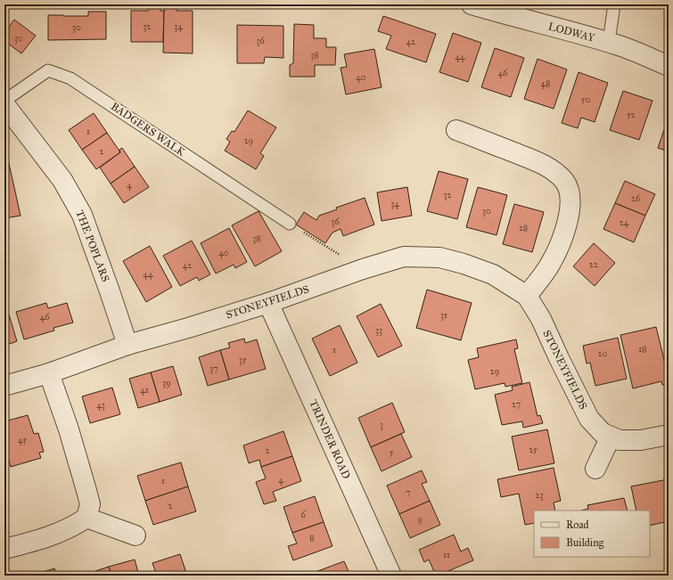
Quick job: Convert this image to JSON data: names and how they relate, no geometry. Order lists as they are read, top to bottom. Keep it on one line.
{"streets":{"street":["LODWAY","THE POPLARS","STONEYFIELDS","TRINDER ROAD"],"lane":["BADGERS WALK"]},"crossings":[["THE POPLARS","STONEYFIELDS"],["STONEYFIELDS","TRINDER ROAD"]],"house_numbers":["32","34","30","30","36","42","38","44","46","40","48","50","52","1","29","2","4","32","26","34","30","36","24","28","38","40","22","42","44","31","46","33","18","1","20","35","37","29","39","41","27","43","3","45","25","2","5","4","1","7","23","2","6","9","8","11"],"legend":["Road","Building"]}
